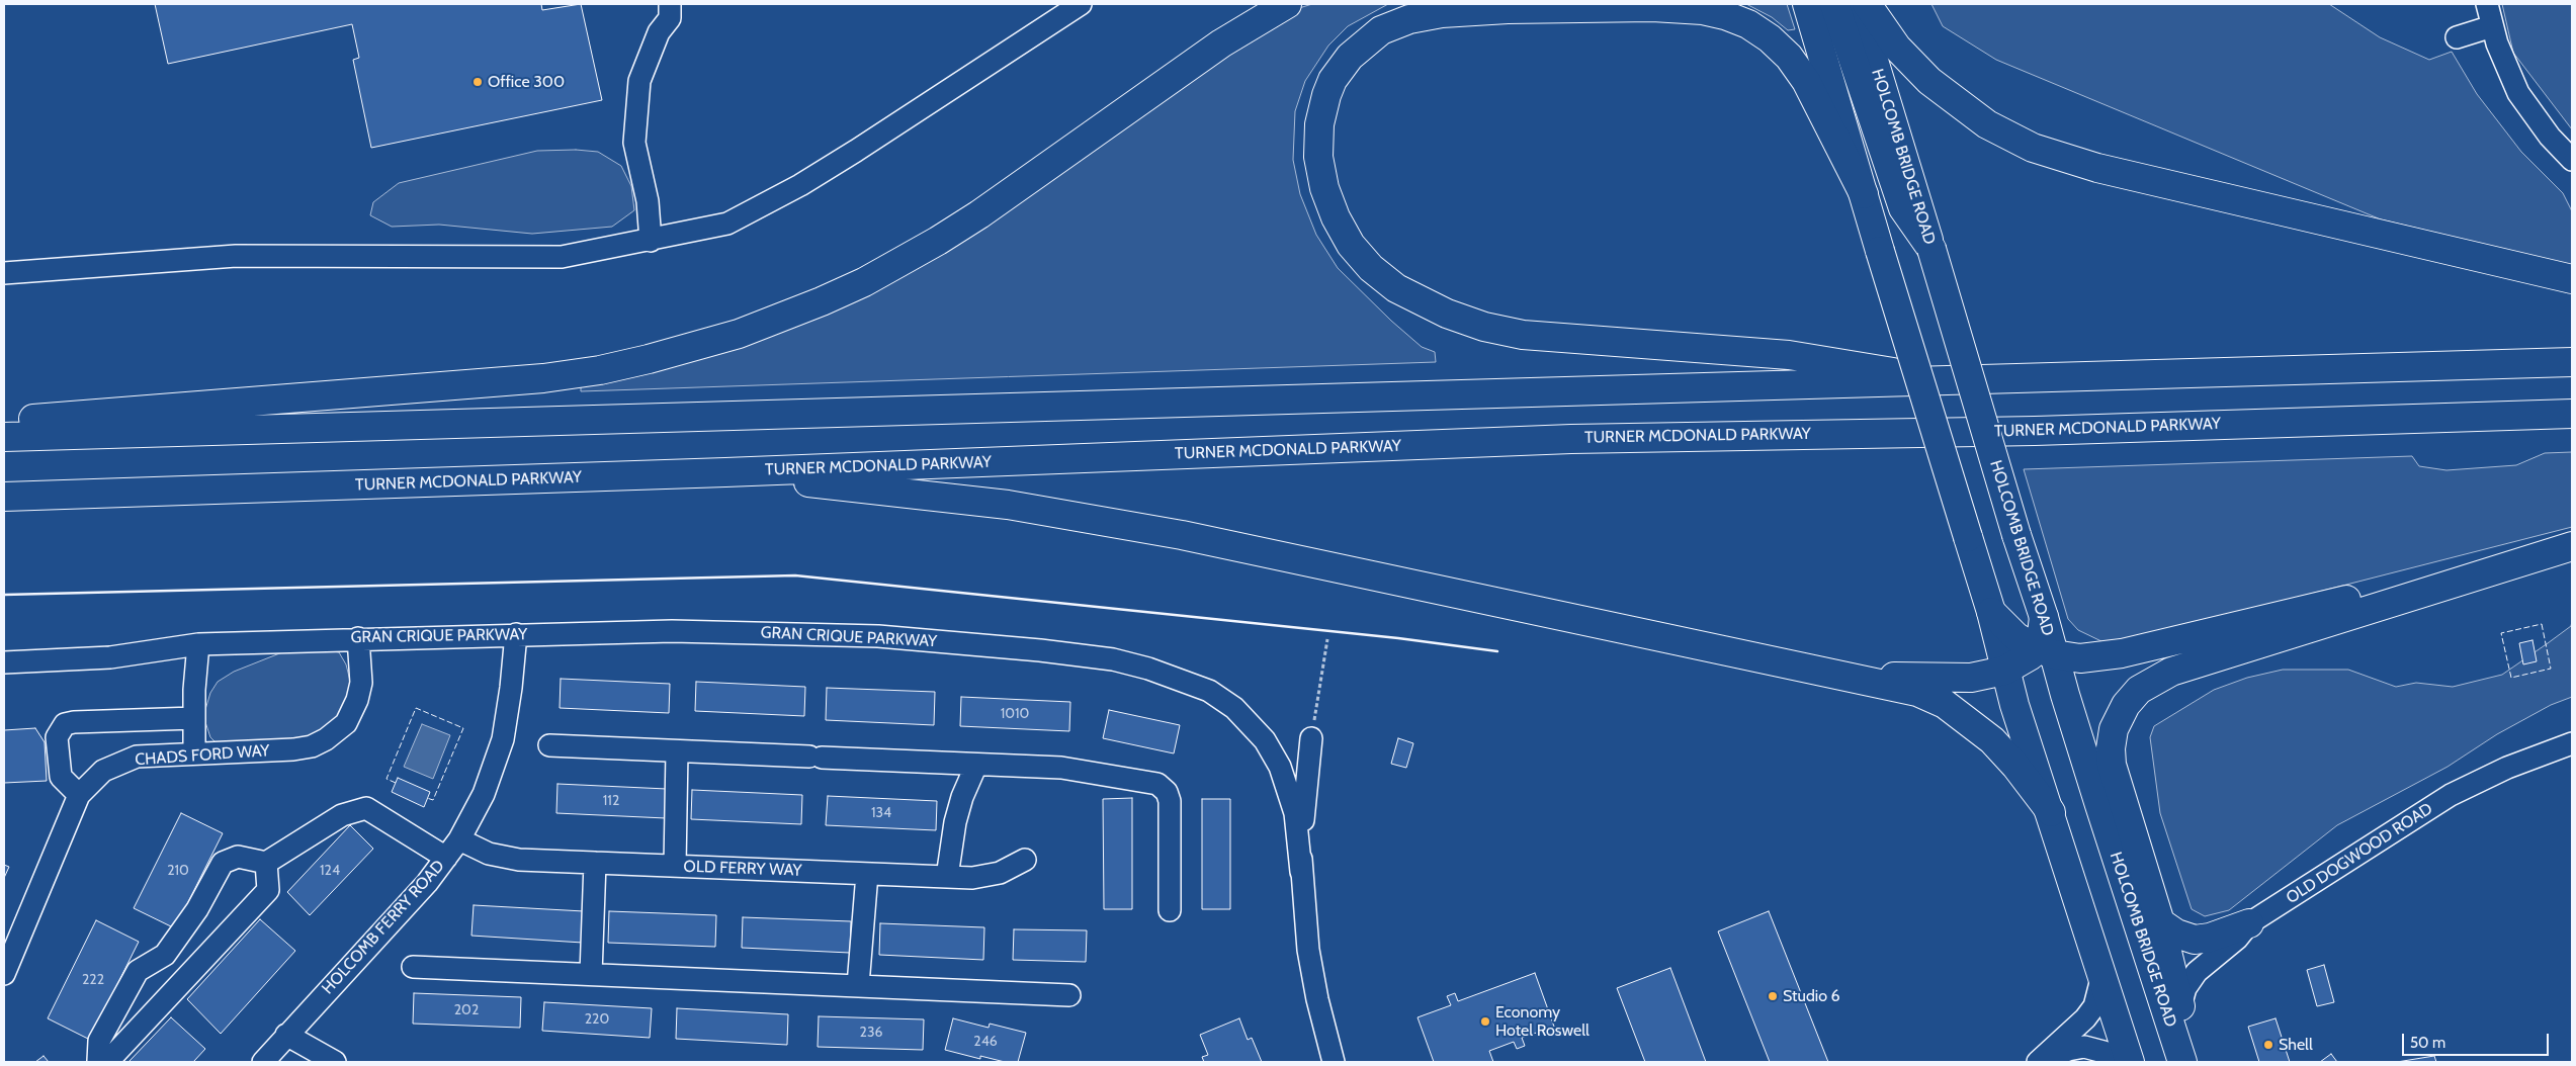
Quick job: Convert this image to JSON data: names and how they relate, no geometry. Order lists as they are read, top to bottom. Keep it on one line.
{"streets":{"main road":["HOLCOMB BRIDGE ROAD","TURNER MCDONALD PARKWAY"],"street":["GRAN CRIQUE PARKWAY","CHADS FORD WAY","OLD DOGWOOD ROAD","OLD FERRY WAY","HOLCOMB FERRY ROAD"]},"crossings":[["GRAN CRIQUE PARKWAY","CHADS FORD WAY"],["GRAN CRIQUE PARKWAY","HOLCOMB FERRY ROAD"],["OLD FERRY WAY","HOLCOMB FERRY ROAD"]],"places":["Office 300","Studio 6","Economy Hotel Roswell","Shell"],"house_numbers":["1010","112","134","210","124","222","202","220","236","246"],"scale_bar":"50 m"}
